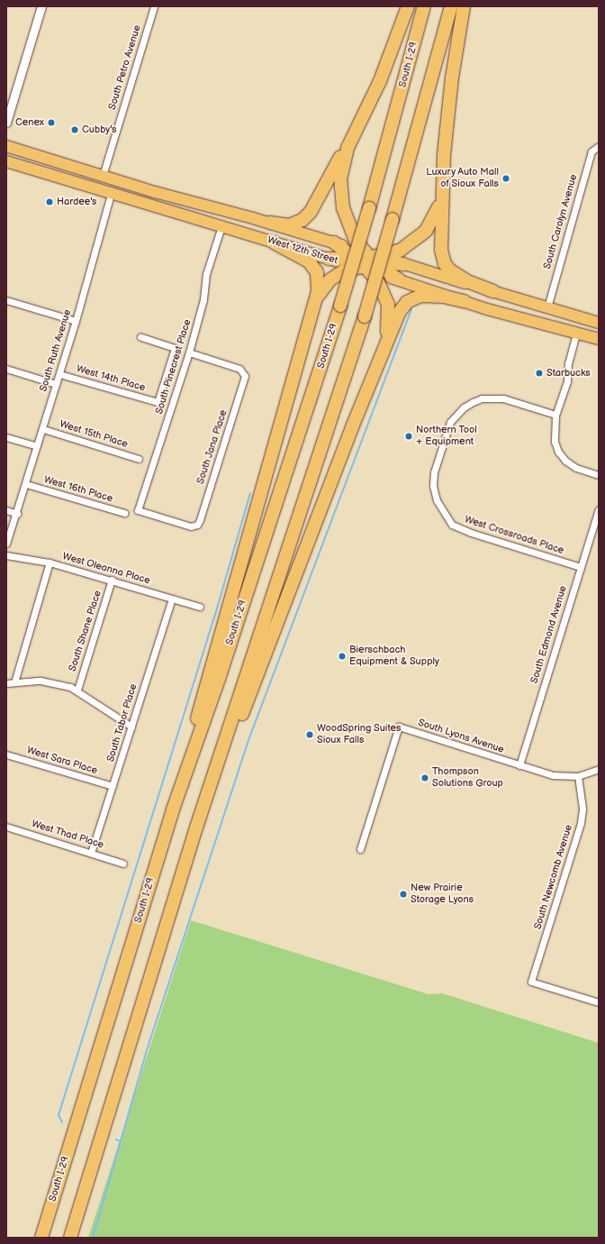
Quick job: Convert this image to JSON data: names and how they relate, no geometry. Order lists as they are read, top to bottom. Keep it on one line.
{"streets":{"highway":["South I-29"],"main road":["West 12th Street"],"street":["South Petro Avenue","South Carolyn Avenue","South Ruth Avenue","South Pinecrest Place","West 14th Place","West 15th Place","South Jana Place","West 16th Place","West Crossroads Place","West Oleanna Place","South Shane Place","South Edmond Avenue","South Tabor Place","South Lyons Avenue","West Sara Place","West Thad Place","South Newcomb Avenue"]},"crossings":[["South Petro Avenue","West 12th Street"],["West 12th Street","South Ruth Avenue"],["West 12th Street","South Pinecrest Place"],["South Ruth Avenue","West 14th Place"],["South Ruth Avenue","West 15th Place"],["South Ruth Avenue","West 16th Place"],["South Pinecrest Place","South Jana Place"],["West Crossroads Place","South Edmond Avenue"],["West Oleanna Place","South Shane Place"],["West Oleanna Place","South Tabor Place"],["South Edmond Avenue","South Lyons Avenue"],["South Tabor Place","West Sara Place"],["South Tabor Place","West Thad Place"],["South Lyons Avenue","South Newcomb Avenue"]],"places":["Cenex","Cubby's","Luxury Auto Mall of Sioux Falls","Hardee's","Starbucks","Northern Tool + Equipment","Bierschbach Equipment & Supply","WoodSpring Suites Sioux Falls","Thompson Solutions Group","New Prairie Storage Lyons"]}
